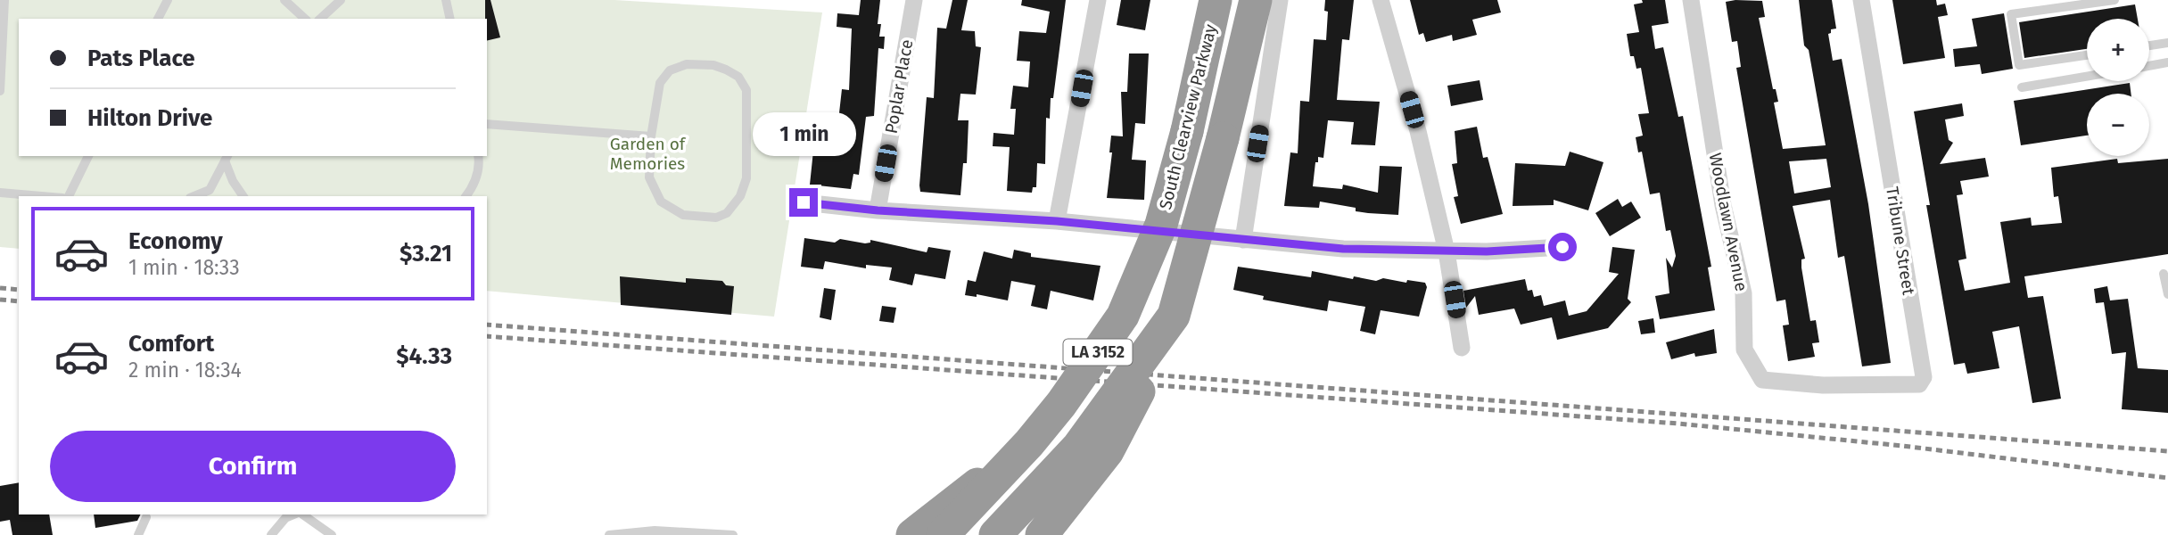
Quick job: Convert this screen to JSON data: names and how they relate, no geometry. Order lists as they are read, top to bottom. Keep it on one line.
{"streets":{"highway":["South Clearview Parkway","LA 3152"],"street":["Poplar Place","Woodlawn Avenue","Tribune Street"]},"crossings":[["Woodlawn Avenue","Tribune Street"]],"parks":["Garden of Memories"],"page":{"map_buttons":["+","−"],"banner":["Pats Place","Hilton Drive"],"bubble":"1 min","list":[{"name":"Economy","note":"1 min · 18:33","value":"$3.21"},{"name":"Comfort","note":"2 min · 18:34","value":"$4.33"}],"buttons":"Confirm"}}
